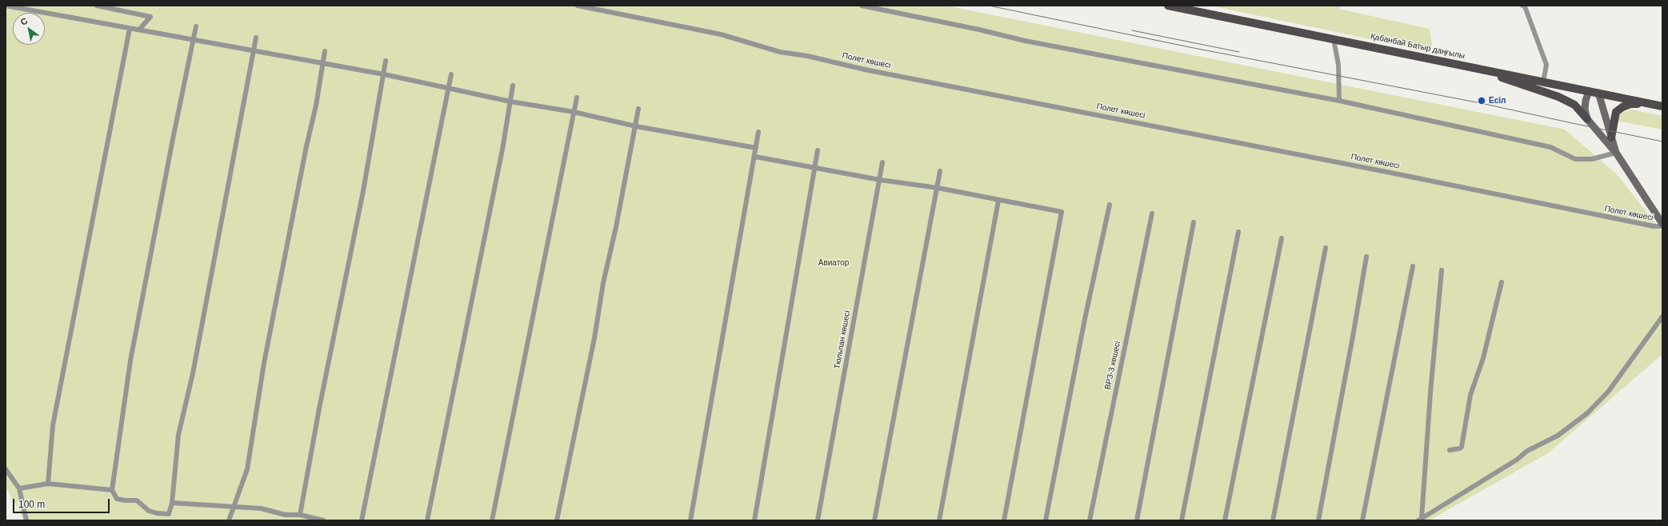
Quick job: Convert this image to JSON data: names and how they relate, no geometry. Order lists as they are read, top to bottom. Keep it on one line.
{"streets":{"main road":["Қабанбай Батыр даңғылы"],"street":["Полет көшесі","Тюльпан көшесі","ВРЗ-3 көшесі"]},"parks":["Авиатор"],"places":["Есіл"],"scale_bar":"100 m","north":"top left"}
